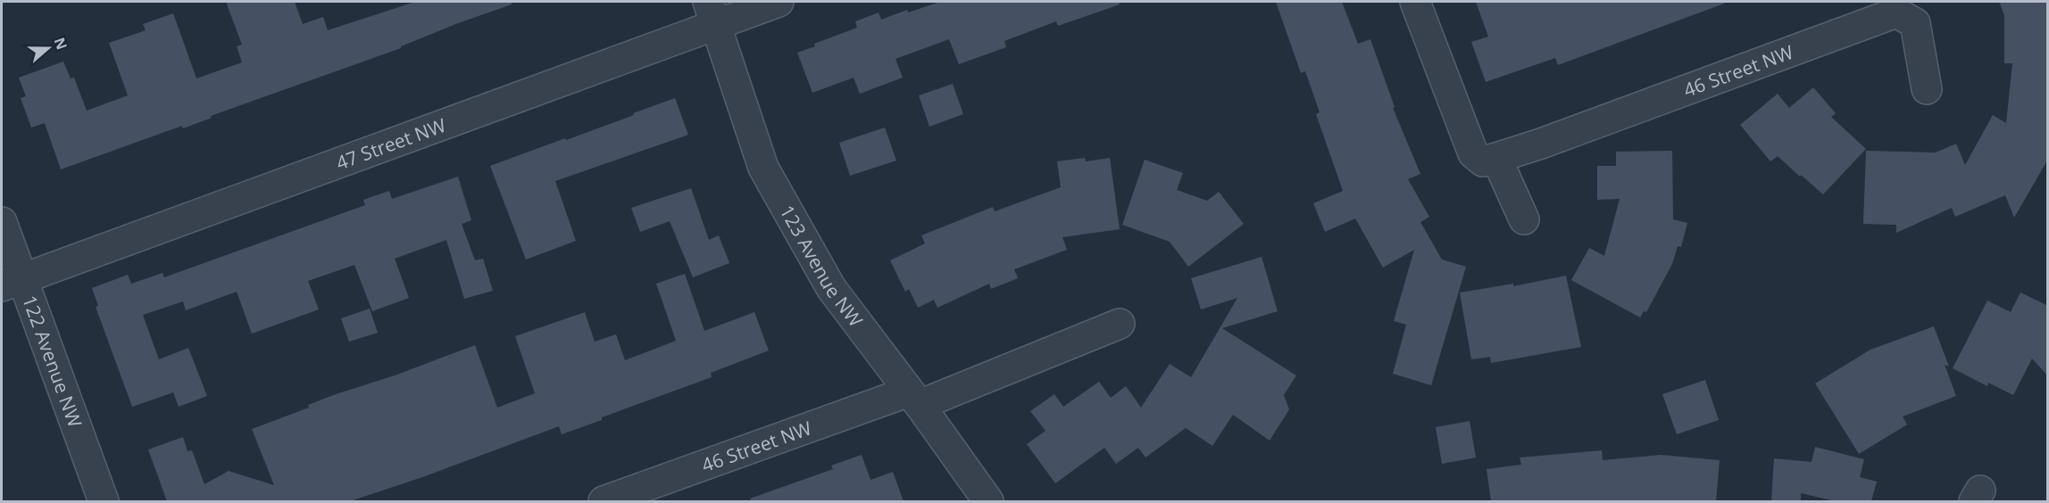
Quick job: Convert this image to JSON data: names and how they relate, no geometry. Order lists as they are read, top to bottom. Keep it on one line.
{"streets":{"street":["46 Street NW","47 Street NW","123 Avenue NW","122 Avenue NW"]},"crossings":[["46 Street NW","123 Avenue NW"],["47 Street NW","123 Avenue NW"],["47 Street NW","122 Avenue NW"]],"north":"right"}
